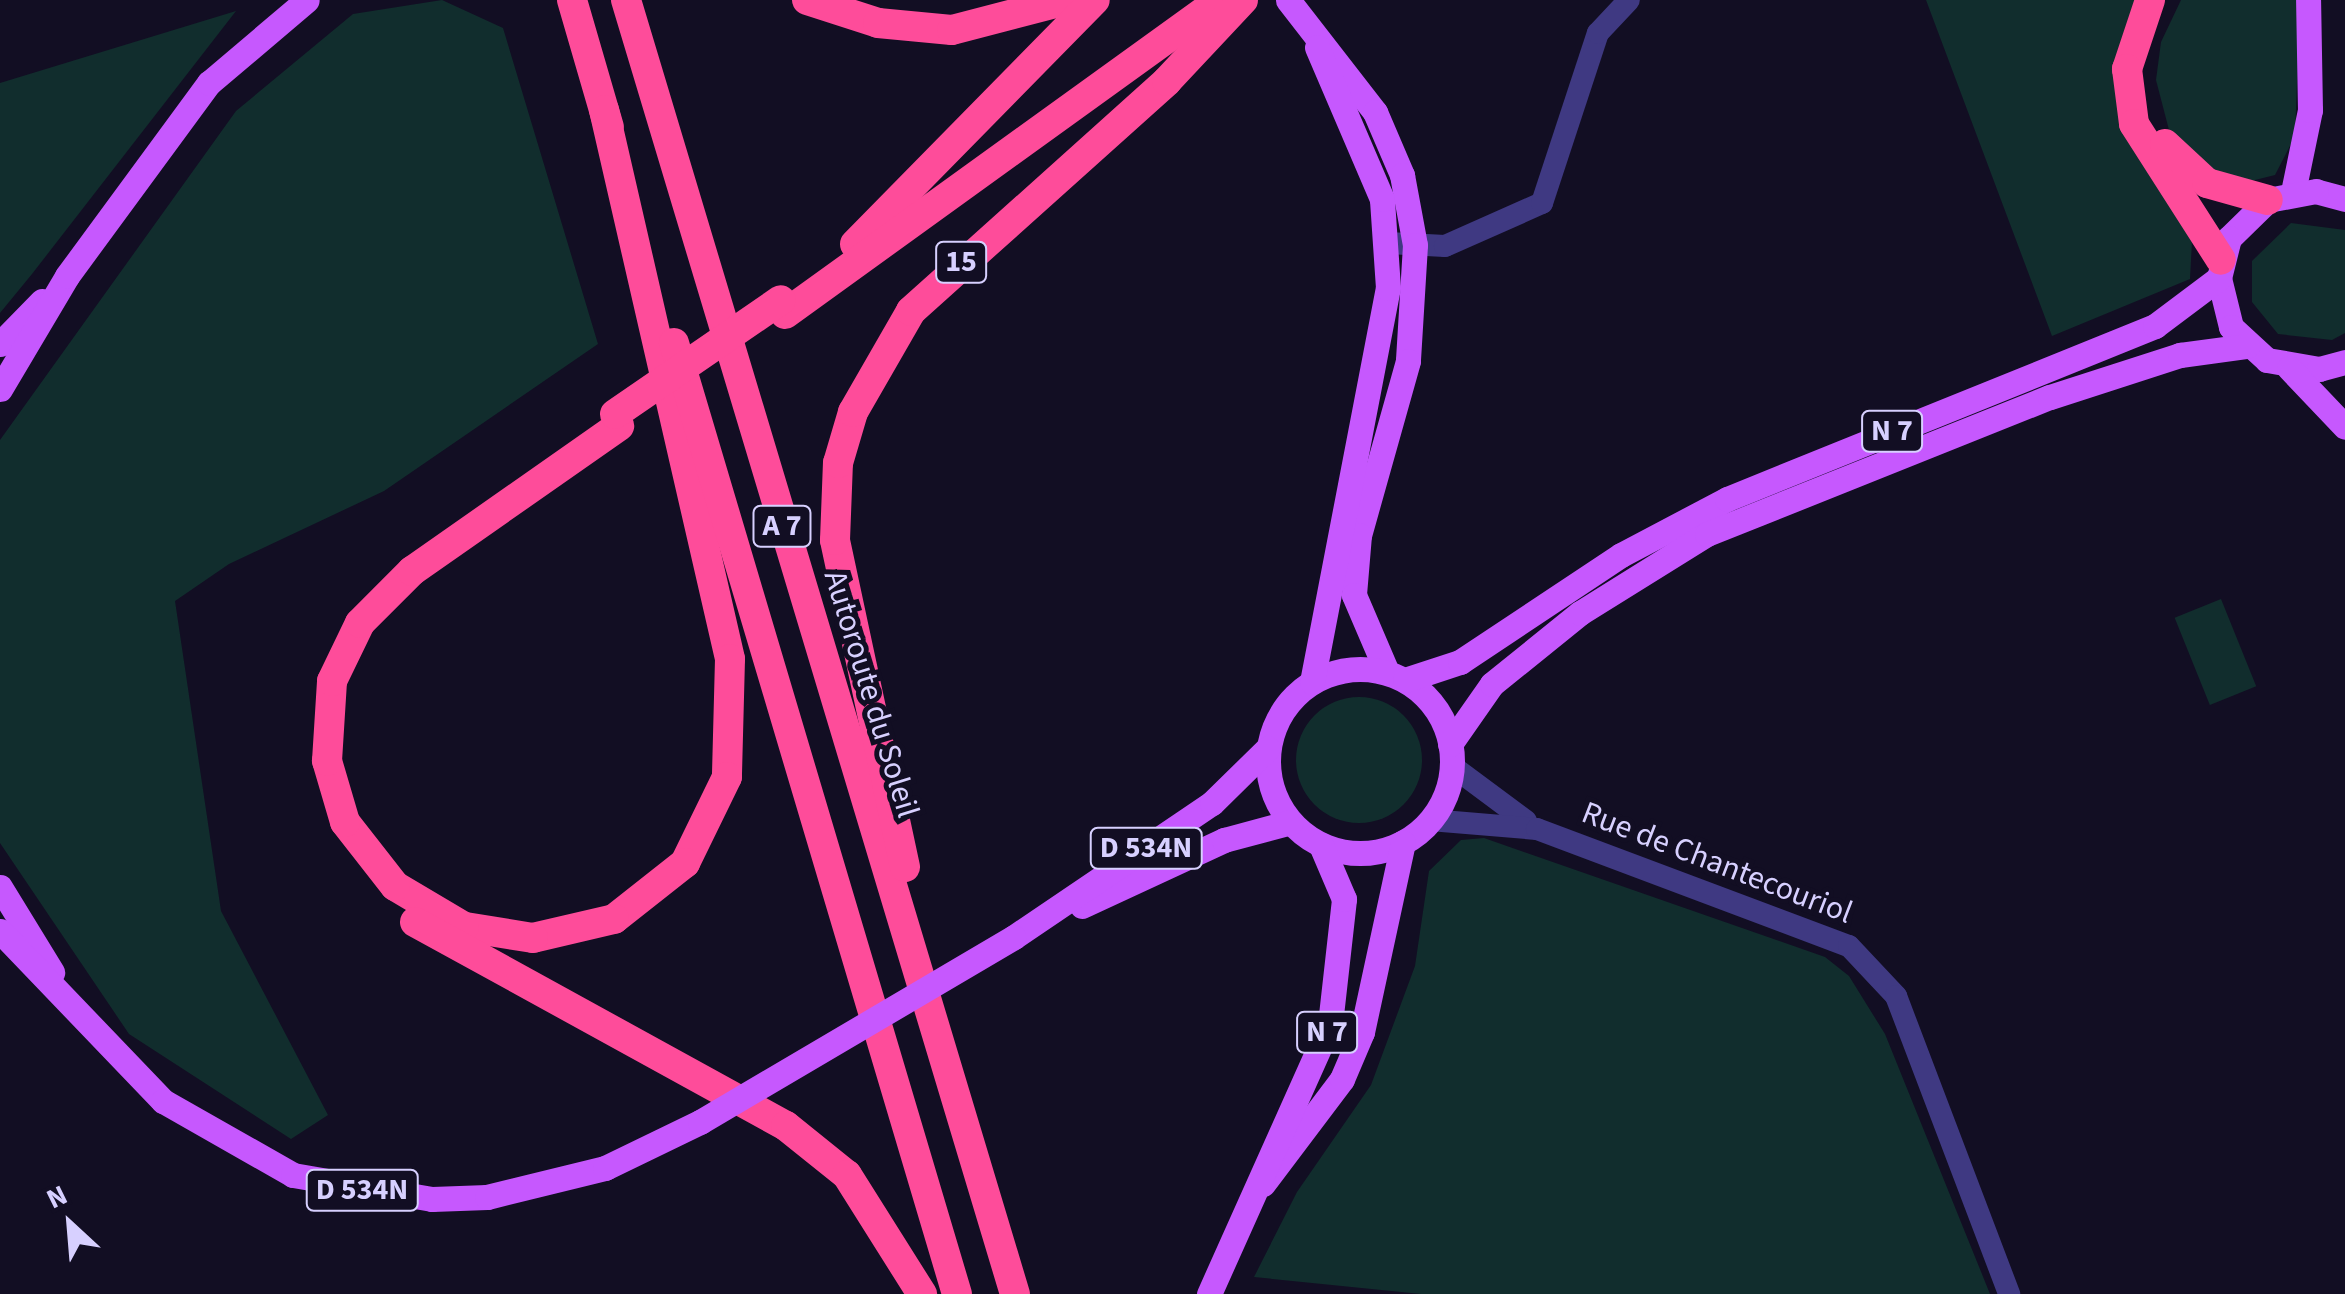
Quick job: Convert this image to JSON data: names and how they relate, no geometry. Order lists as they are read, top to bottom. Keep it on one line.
{"streets":{"highway":["15","A 7","Autoroute du Soleil"],"main road":["N 7","D 534N"],"street":["Rue de Chantecouriol"]},"crossings":[["15","Autoroute du Soleil"],["N 7","D 534N"],["N 7","Rue de Chantecouriol"],["D 534N","Rue de Chantecouriol"]],"north":"top left"}
